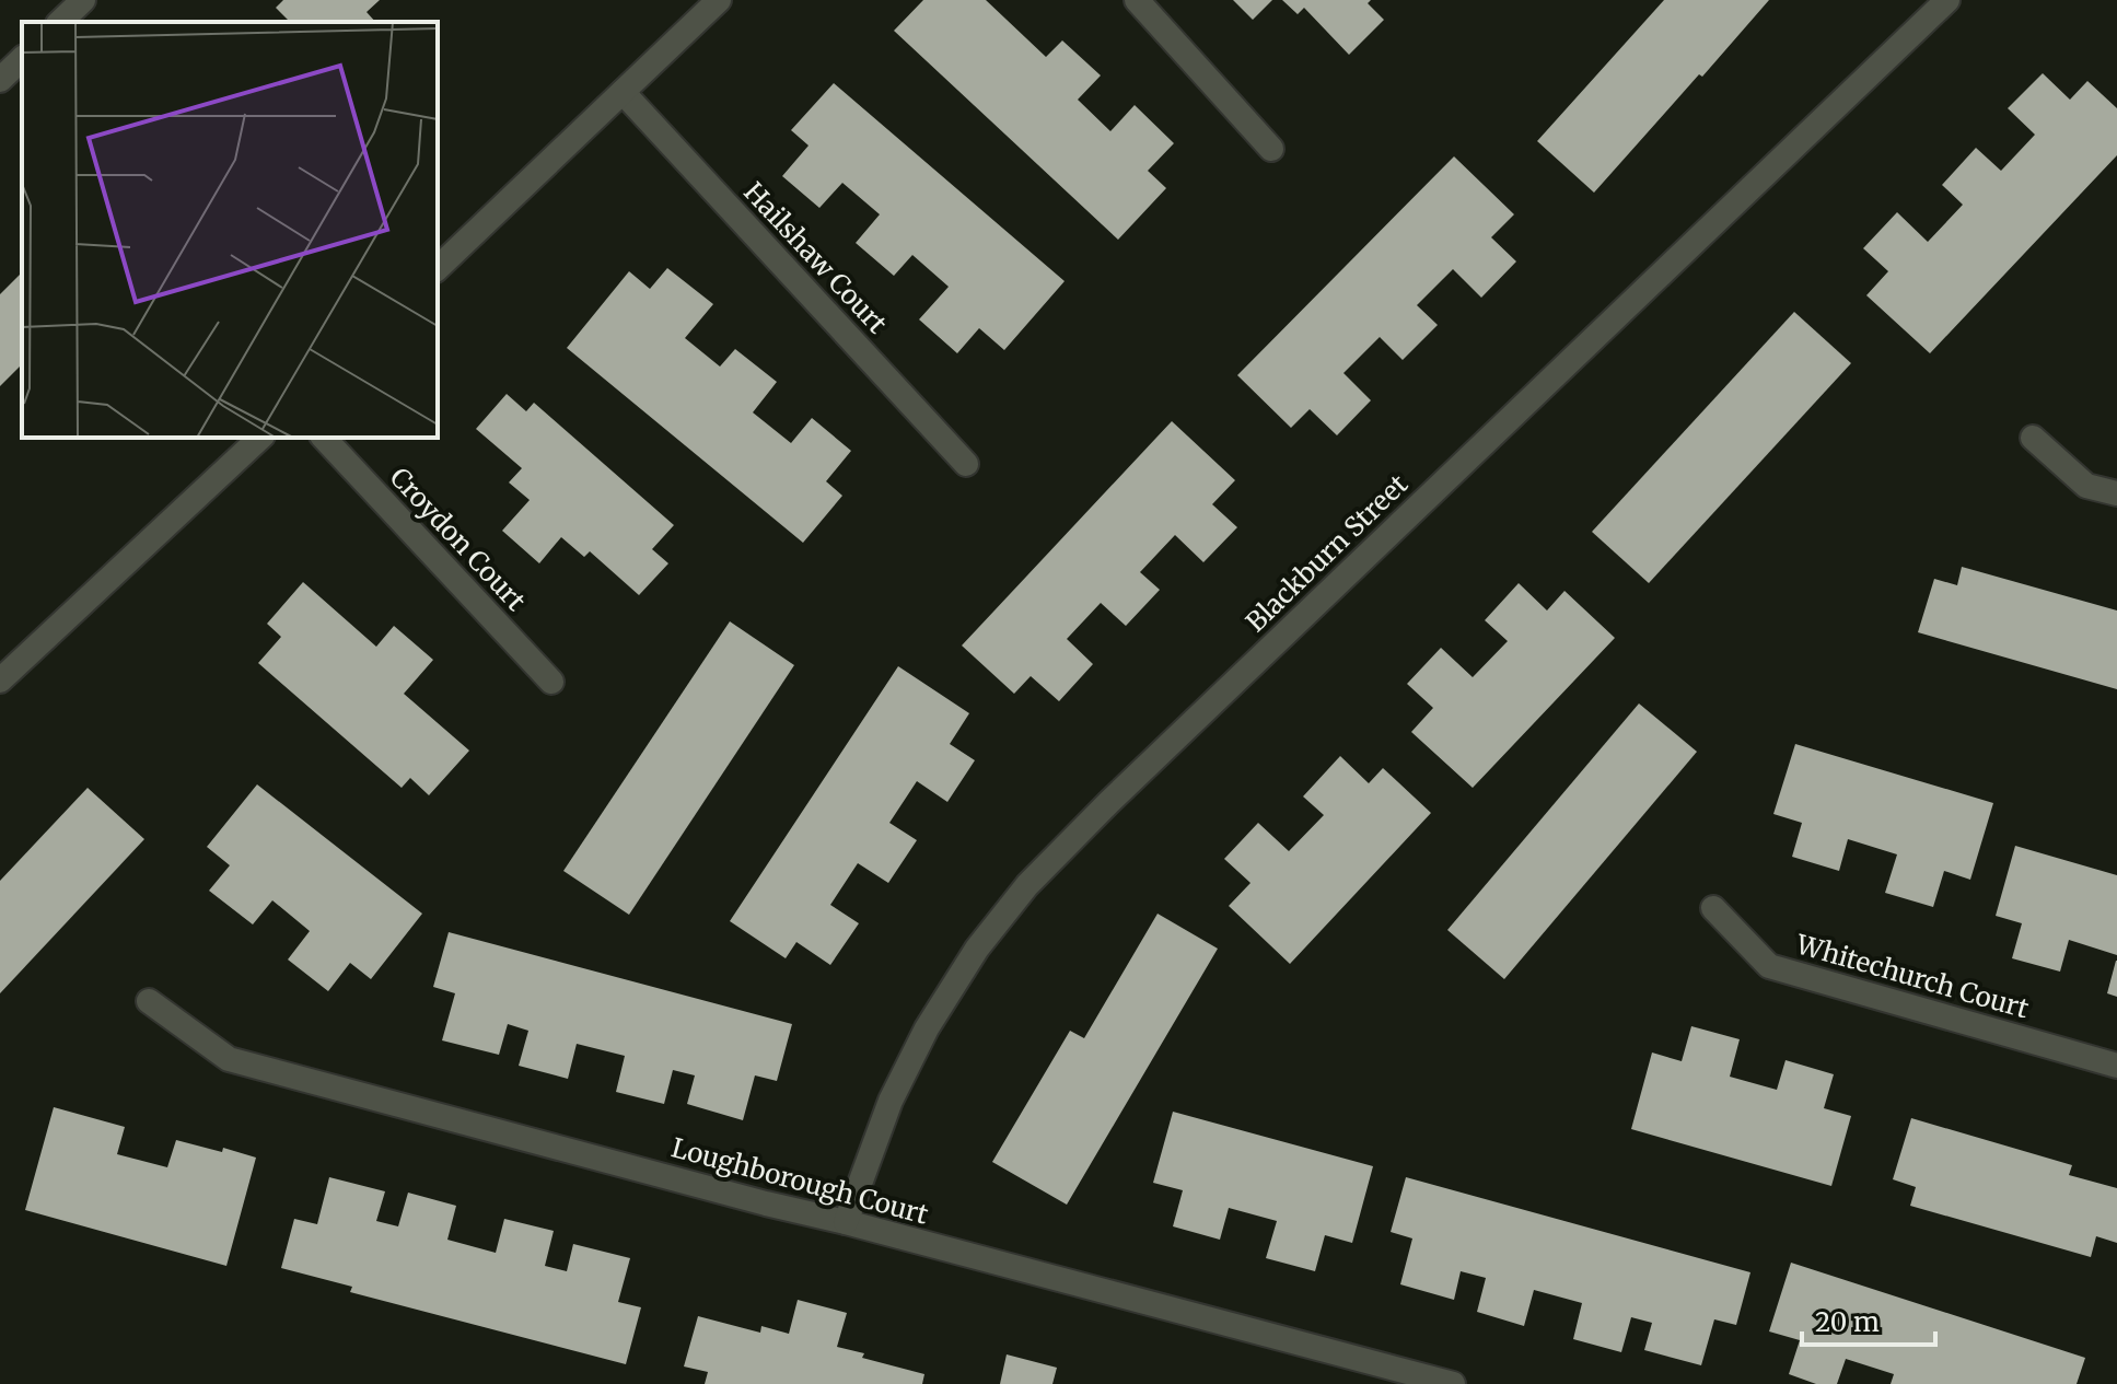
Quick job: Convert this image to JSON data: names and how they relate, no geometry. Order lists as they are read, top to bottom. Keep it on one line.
{"streets":{"street":["Hailshaw Court","Croydon Court","Blackburn Street","Whitechurch Court","Loughborough Court"]},"crossings":[["Blackburn Street","Loughborough Court"]],"scale_bar":"20 m"}
